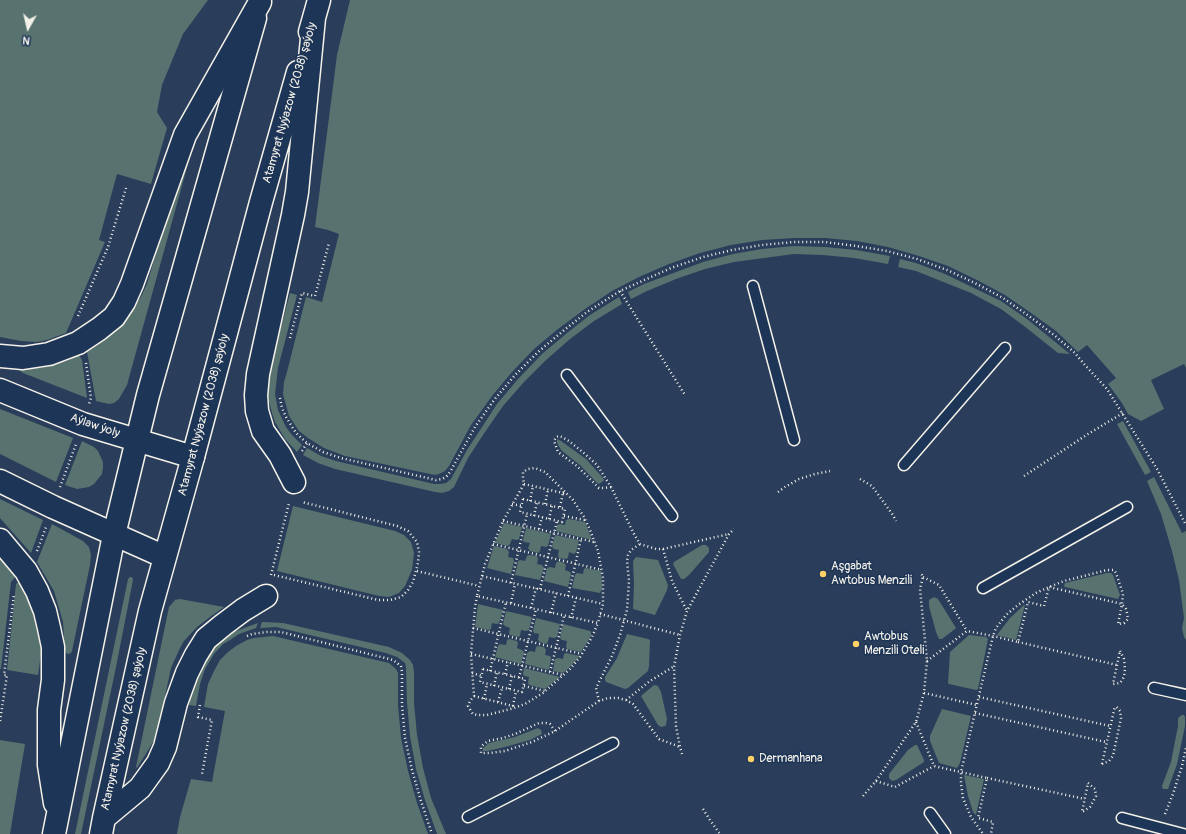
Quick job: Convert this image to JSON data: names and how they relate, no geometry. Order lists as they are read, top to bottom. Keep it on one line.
{"streets":{"main road":["Atamyrat Nyýazow (2038) şaýoly","Aýlaw ýoly"]},"crossings":[["Atamyrat Nyýazow (2038) şaýoly","Aýlaw ýoly"]],"places":["Aşgabat Awtobus Menzili","Awtobus Menzili Oteli","Dermanhana"],"north":"bottom"}
